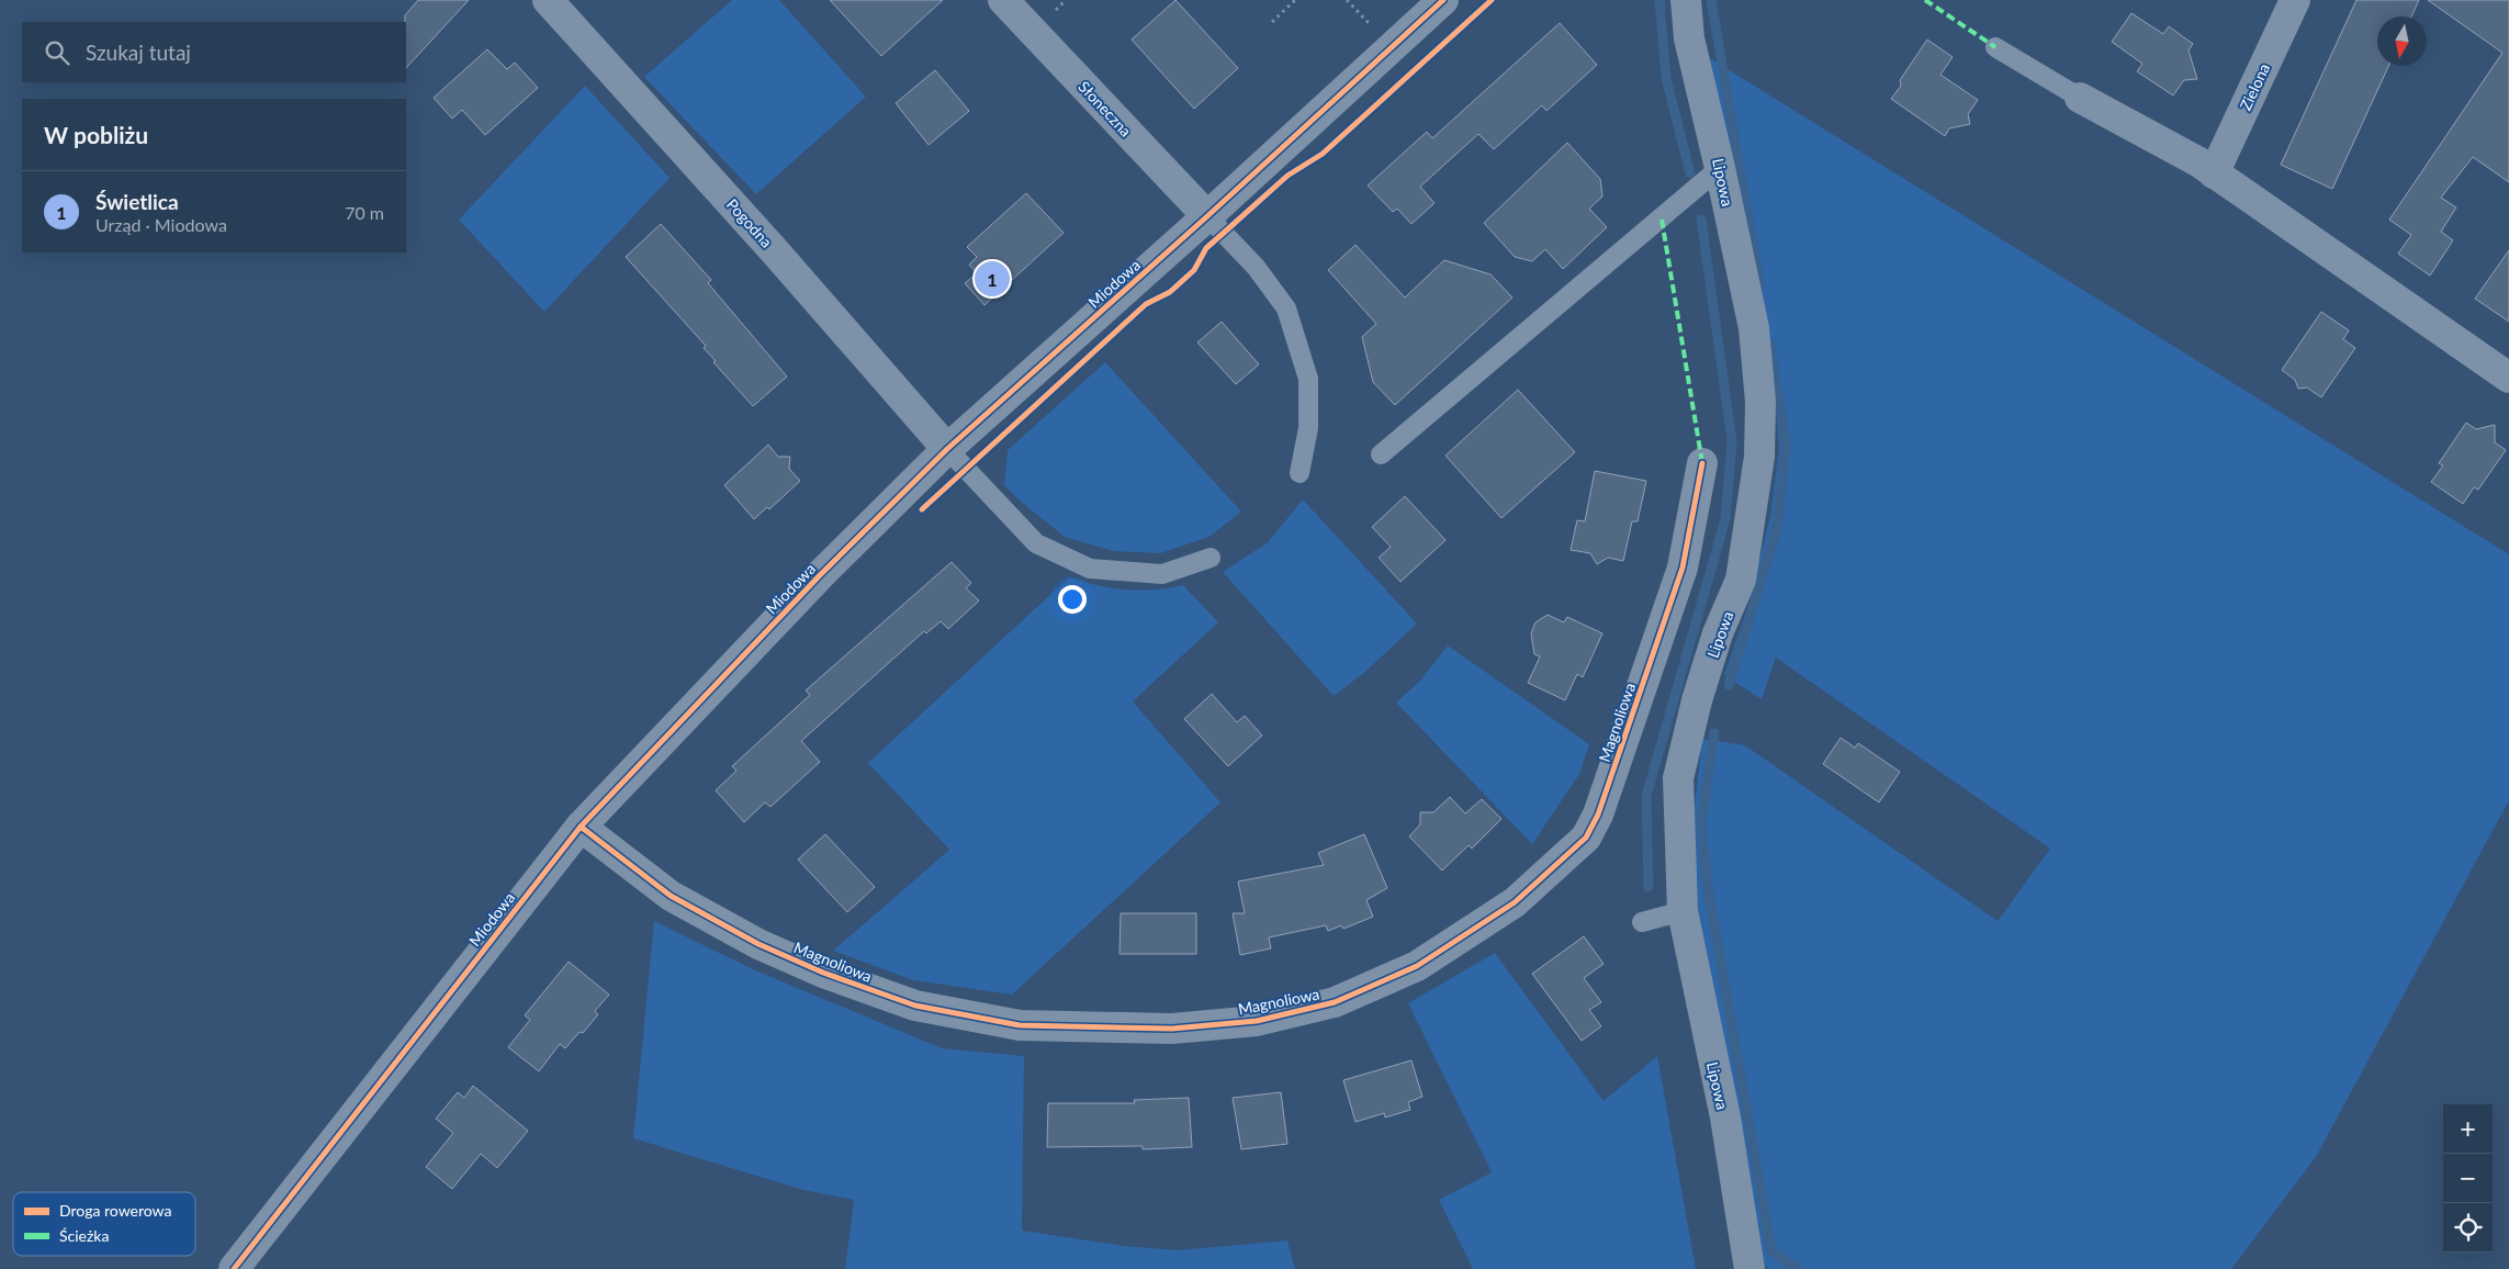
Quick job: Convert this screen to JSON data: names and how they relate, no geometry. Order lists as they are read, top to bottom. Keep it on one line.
{"streets":{"street":["Zielona","Słoneczna","Lipowa","Pogodna","Miodowa","Magnoliowa"]},"crossings":[["Słoneczna","Miodowa"],["Pogodna","Miodowa"],["Miodowa","Magnoliowa"]],"legend":["Droga rowerowa","Ścieżka"],"north":"bottom","page":{"search":"Szukaj tutaj","heading":"W pobliżu","list":[{"mark":"1","name":"Świetlica","note":"Urząd · Miodowa","value":"70 m"}],"pins":"1","map_buttons":["+","−"]}}
